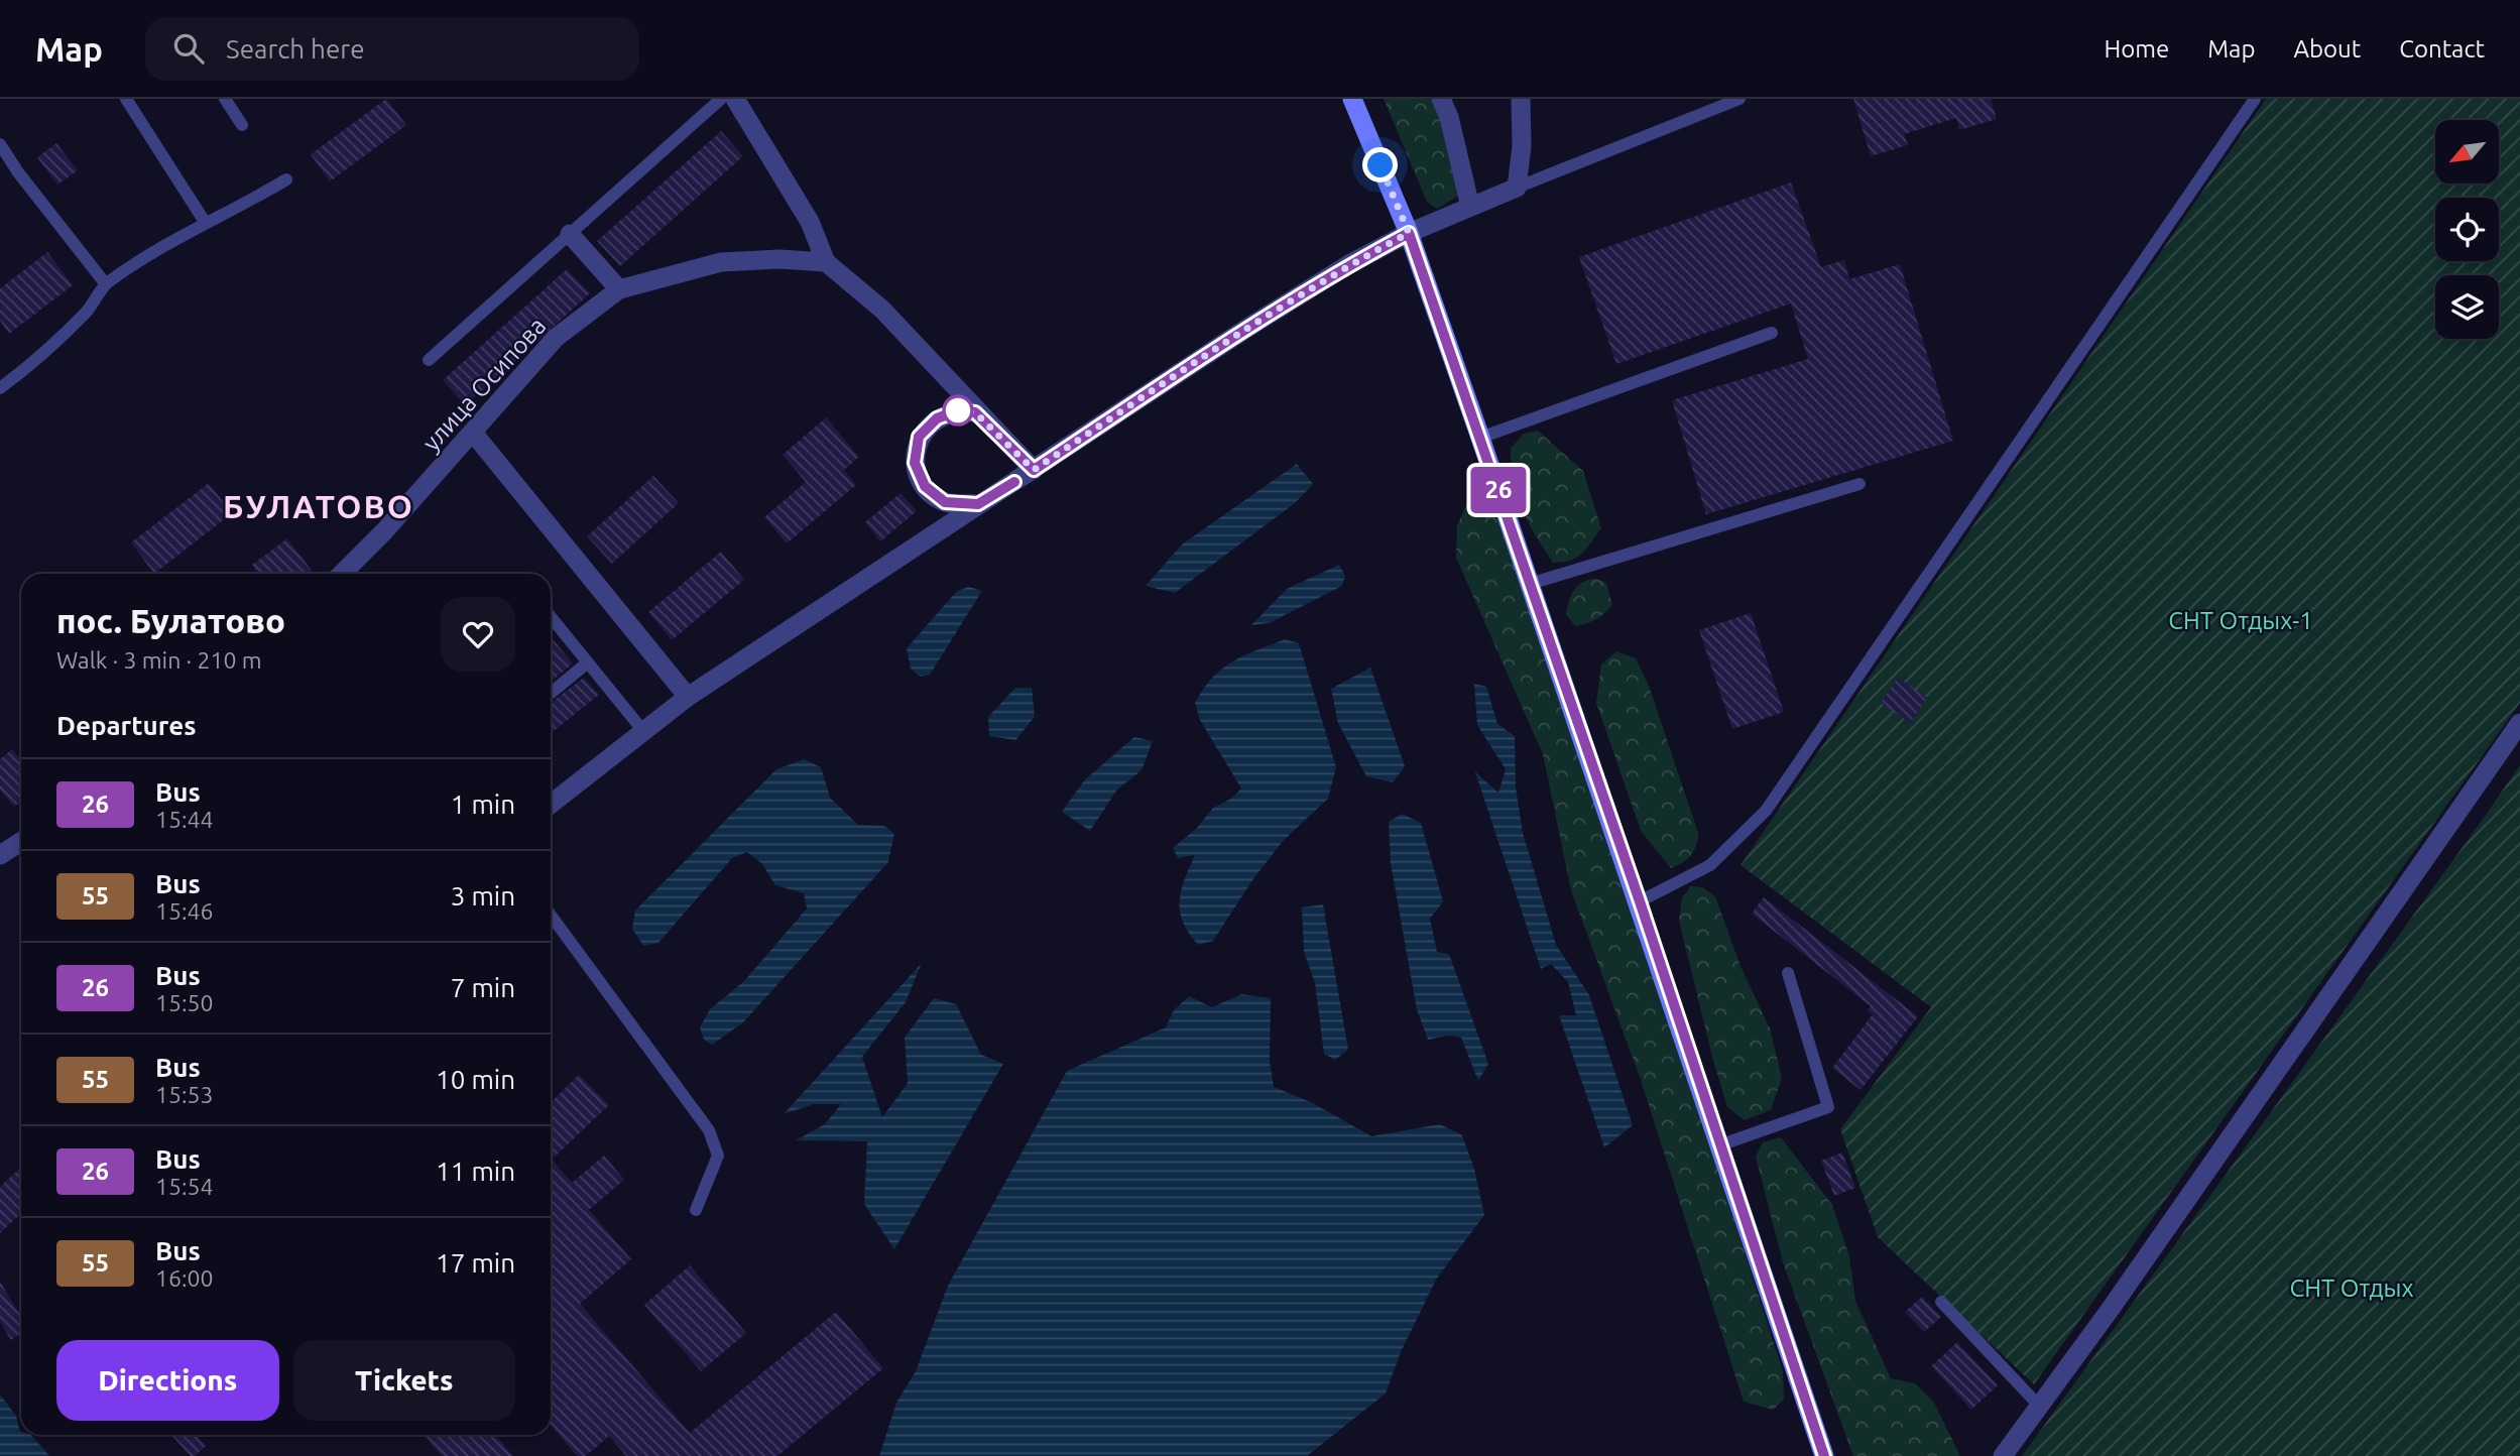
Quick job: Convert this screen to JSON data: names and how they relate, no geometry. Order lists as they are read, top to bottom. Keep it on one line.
{"streets":{"street":["улица Осипова"]},"districts":["БУЛАТОВО"],"parks":["СНТ Отдых-1","СНТ Отдых"],"lines":["bus line 26"],"north":"bottom left","page":{"header":"Map","search":"Search here","nav":["Home","Map","About","Contact"],"on_map":"26","heading":[["пос. Булатово","Walk · 3 min · 210 m"],"Departures"],"list":[{"mark":"26","name":"Bus","note":"15:44","value":"1 min"},{"mark":"55","name":"Bus","note":"15:46","value":"3 min"},{"mark":"26","name":"Bus","note":"15:50","value":"7 min"},{"mark":"55","name":"Bus","note":"15:53","value":"10 min"},{"mark":"26","name":"Bus","note":"15:54","value":"11 min"},{"mark":"55","name":"Bus","note":"16:00","value":"17 min"}],"buttons":["Directions","Tickets"]}}
